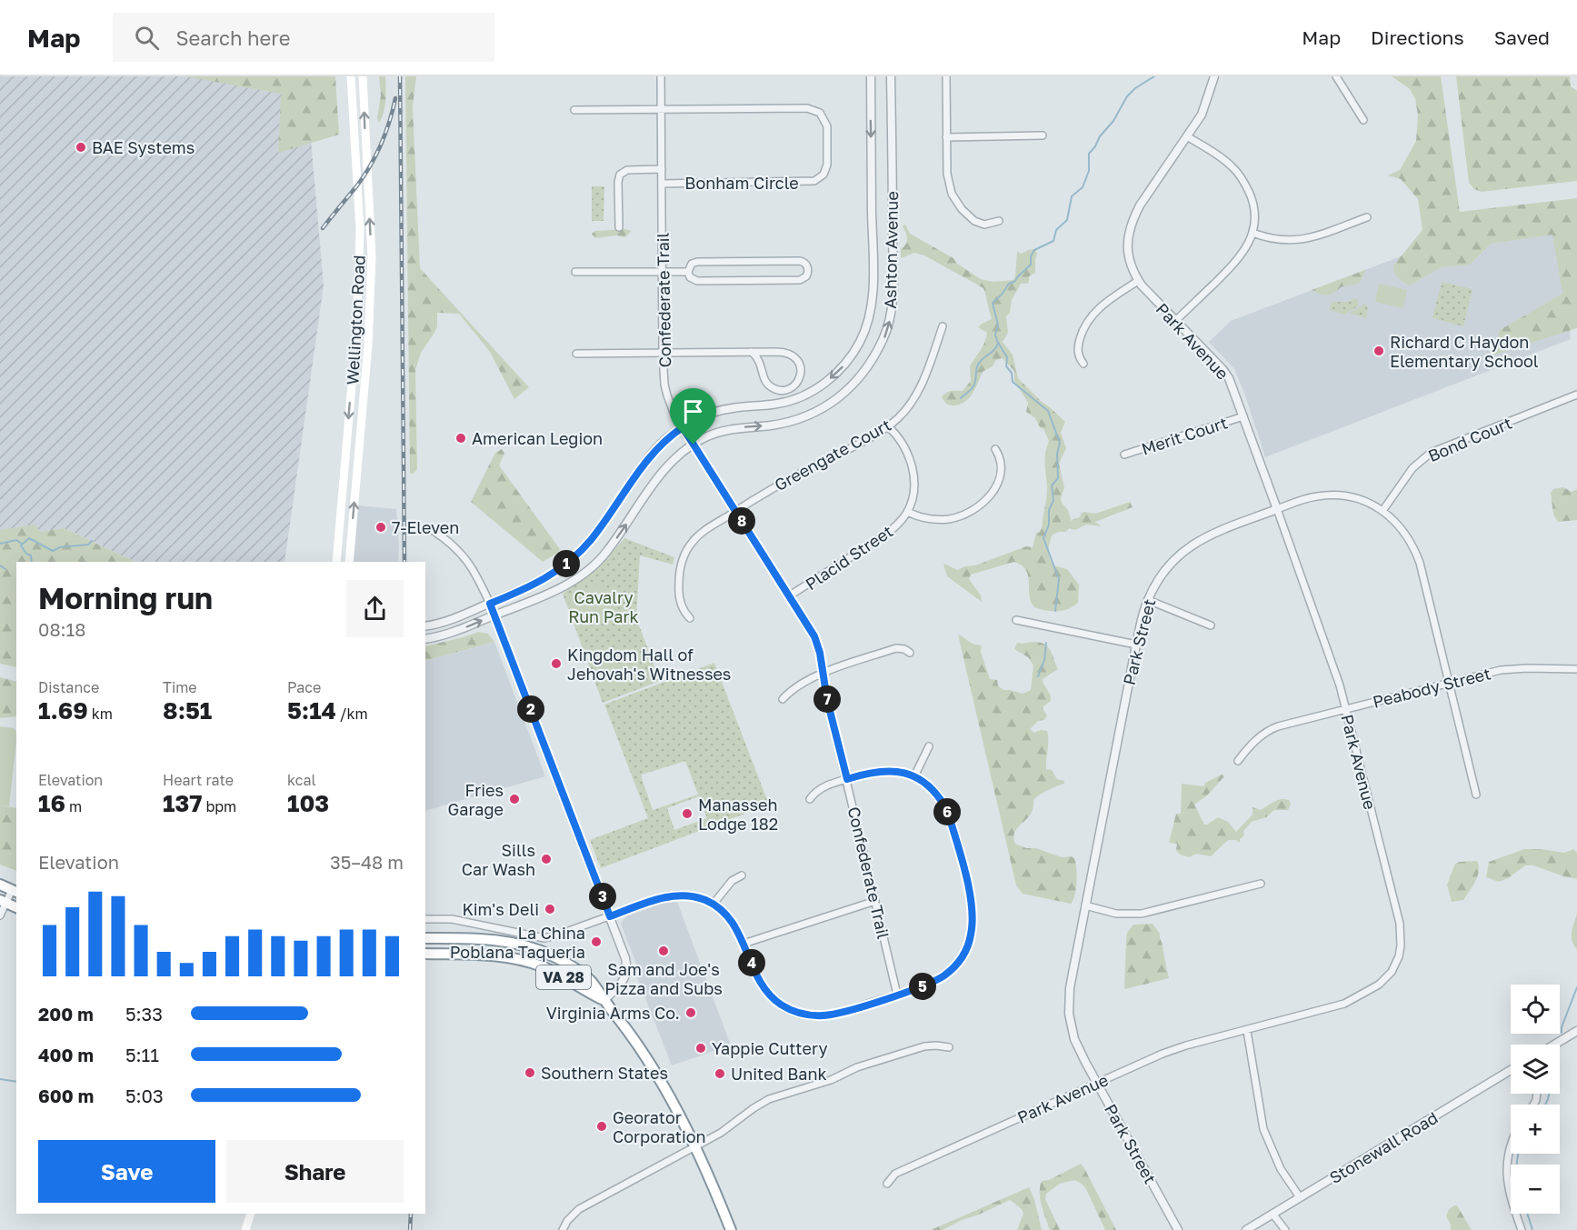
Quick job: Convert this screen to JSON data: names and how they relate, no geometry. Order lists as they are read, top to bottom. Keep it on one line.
{"streets":{"highway":["VA 28"],"main road":["Wellington Road"],"street":["Bonham Circle","Ashton Avenue","Confederate Trail","Park Avenue","Merit Court","Bond Court","Greengate Court","Placid Street","Park Street","Peabody Street","Stonewall Road"]},"crossings":[["Bonham Circle","Confederate Trail"],["Ashton Avenue","Confederate Trail"],["Confederate Trail","Greengate Court"],["Confederate Trail","Placid Street"],["Park Avenue","Merit Court"],["Park Avenue","Park Street"],["Park Avenue","Peabody Street"],["Bond Court","Park Street"],["Greengate Court","Placid Street"],["Park Street","Peabody Street"]],"parks":["Cavalry Run Park"],"places":["BAE Systems","Richard C Haydon Elementary School","American Legion","7-Eleven","Kingdom Hall of Jehovah's Witnesses","Fries Garage","Manasseh Lodge 182","Sills Car Wash","Kim's Deli","La China Poblana Taqueria","Sam and Joe's Pizza and Subs","Virginia Arms Co.","Yappie Cuttery","Southern States","United Bank","Georator Corporation"],"page":{"header":"Map","search":"Search here","nav":["Map","Directions","Saved"],"pins":["8","1","7","2","6","3","4","5"],"heading":["Morning run","08:18"],"stats":[["Distance","1.69 km"],["Time","8:51"],["Pace","5:14 /km"],["Elevation","16 m"],["Heart rate","137 bpm"],["kcal","103"]],"chart":["Elevation","35–48 m"],"map_buttons":["+","−"],"list":[{"name":"200 m","note":"5:33"},{"name":"400 m","note":"5:11"},{"name":"600 m","note":"5:03"}],"buttons":["Save","Share"]}}
